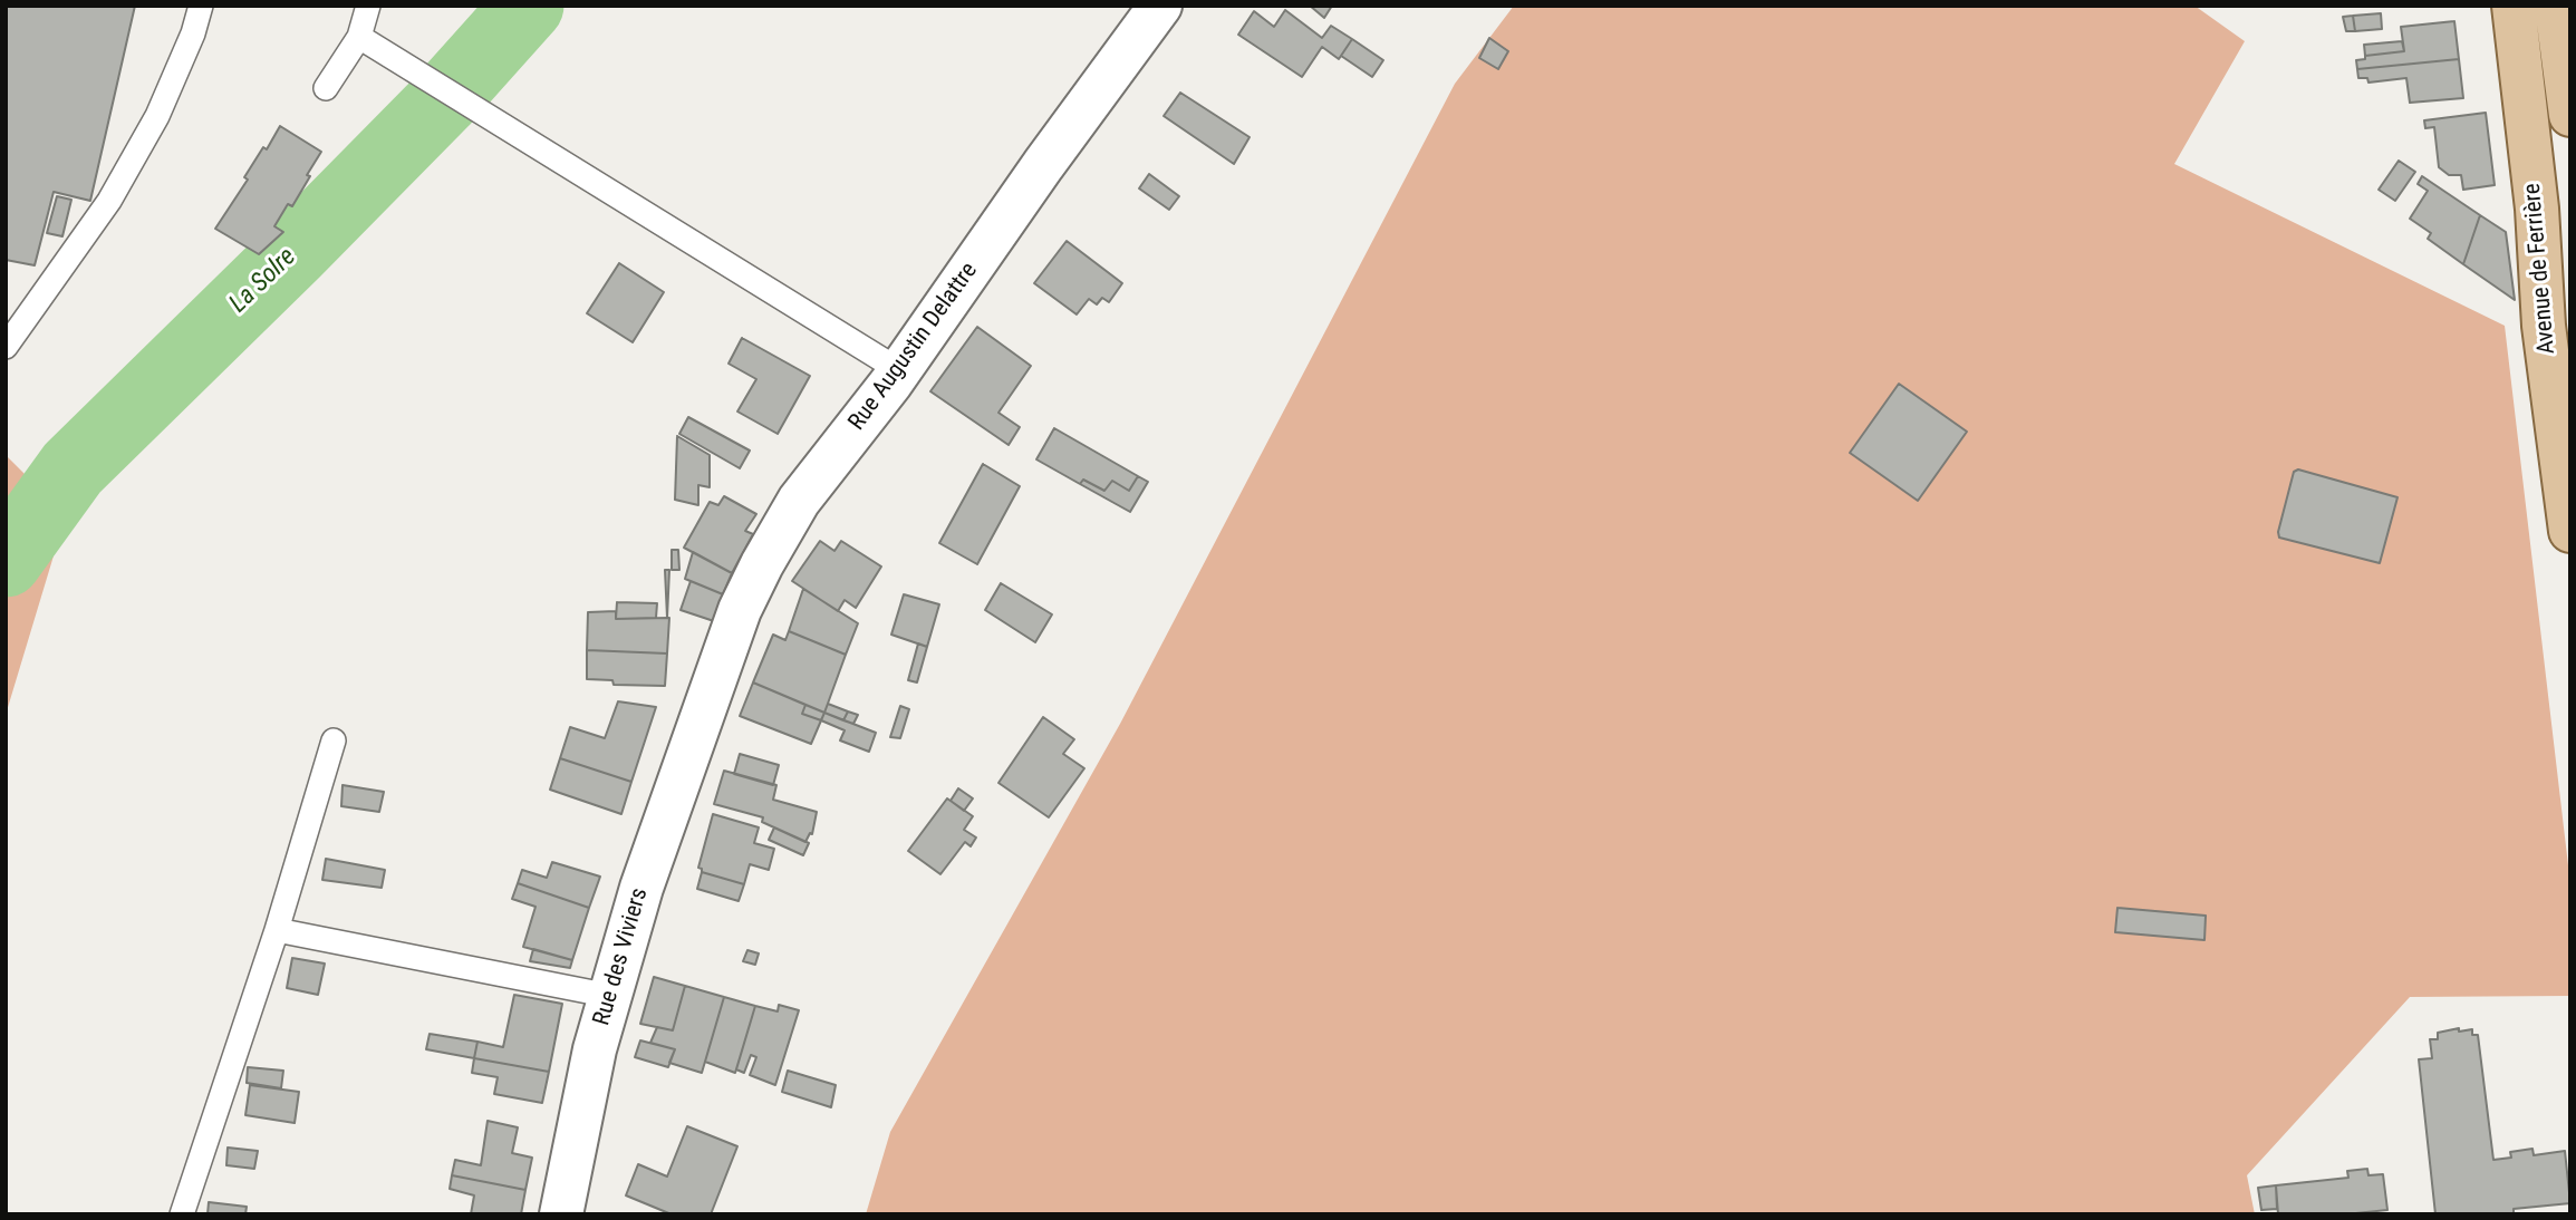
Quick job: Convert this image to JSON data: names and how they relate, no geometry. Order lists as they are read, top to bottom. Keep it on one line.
{"streets":{"main road":["Avenue de Ferrière"],"street":["Rue Augustin Delattre","Rue des Viviers"]},"crossings":[["Rue Augustin Delattre","Rue des Viviers"]],"water":["La Solre"]}
